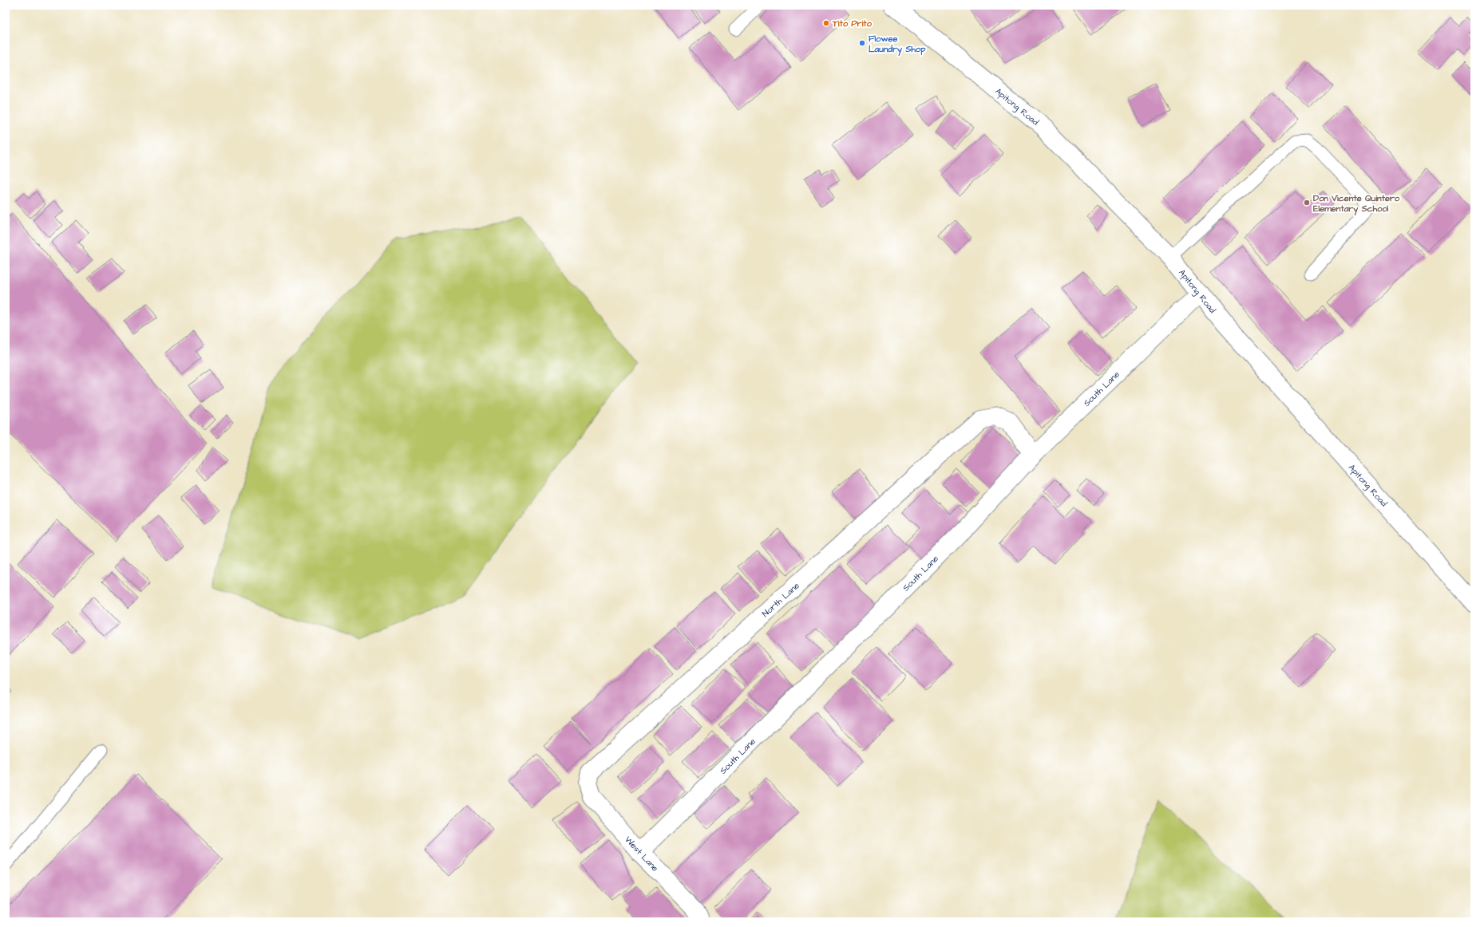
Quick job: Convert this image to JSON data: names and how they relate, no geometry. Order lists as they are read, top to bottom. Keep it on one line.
{"streets":{"street":["Apitong Road","South Lane","North Lane","West Lane"]},"crossings":[["Apitong Road","South Lane"],["South Lane","North Lane"],["South Lane","West Lane"],["North Lane","West Lane"]],"places":["Tito Prito","Flowee Laundry Shop","Don Vicente Quintero Elementary School"]}
